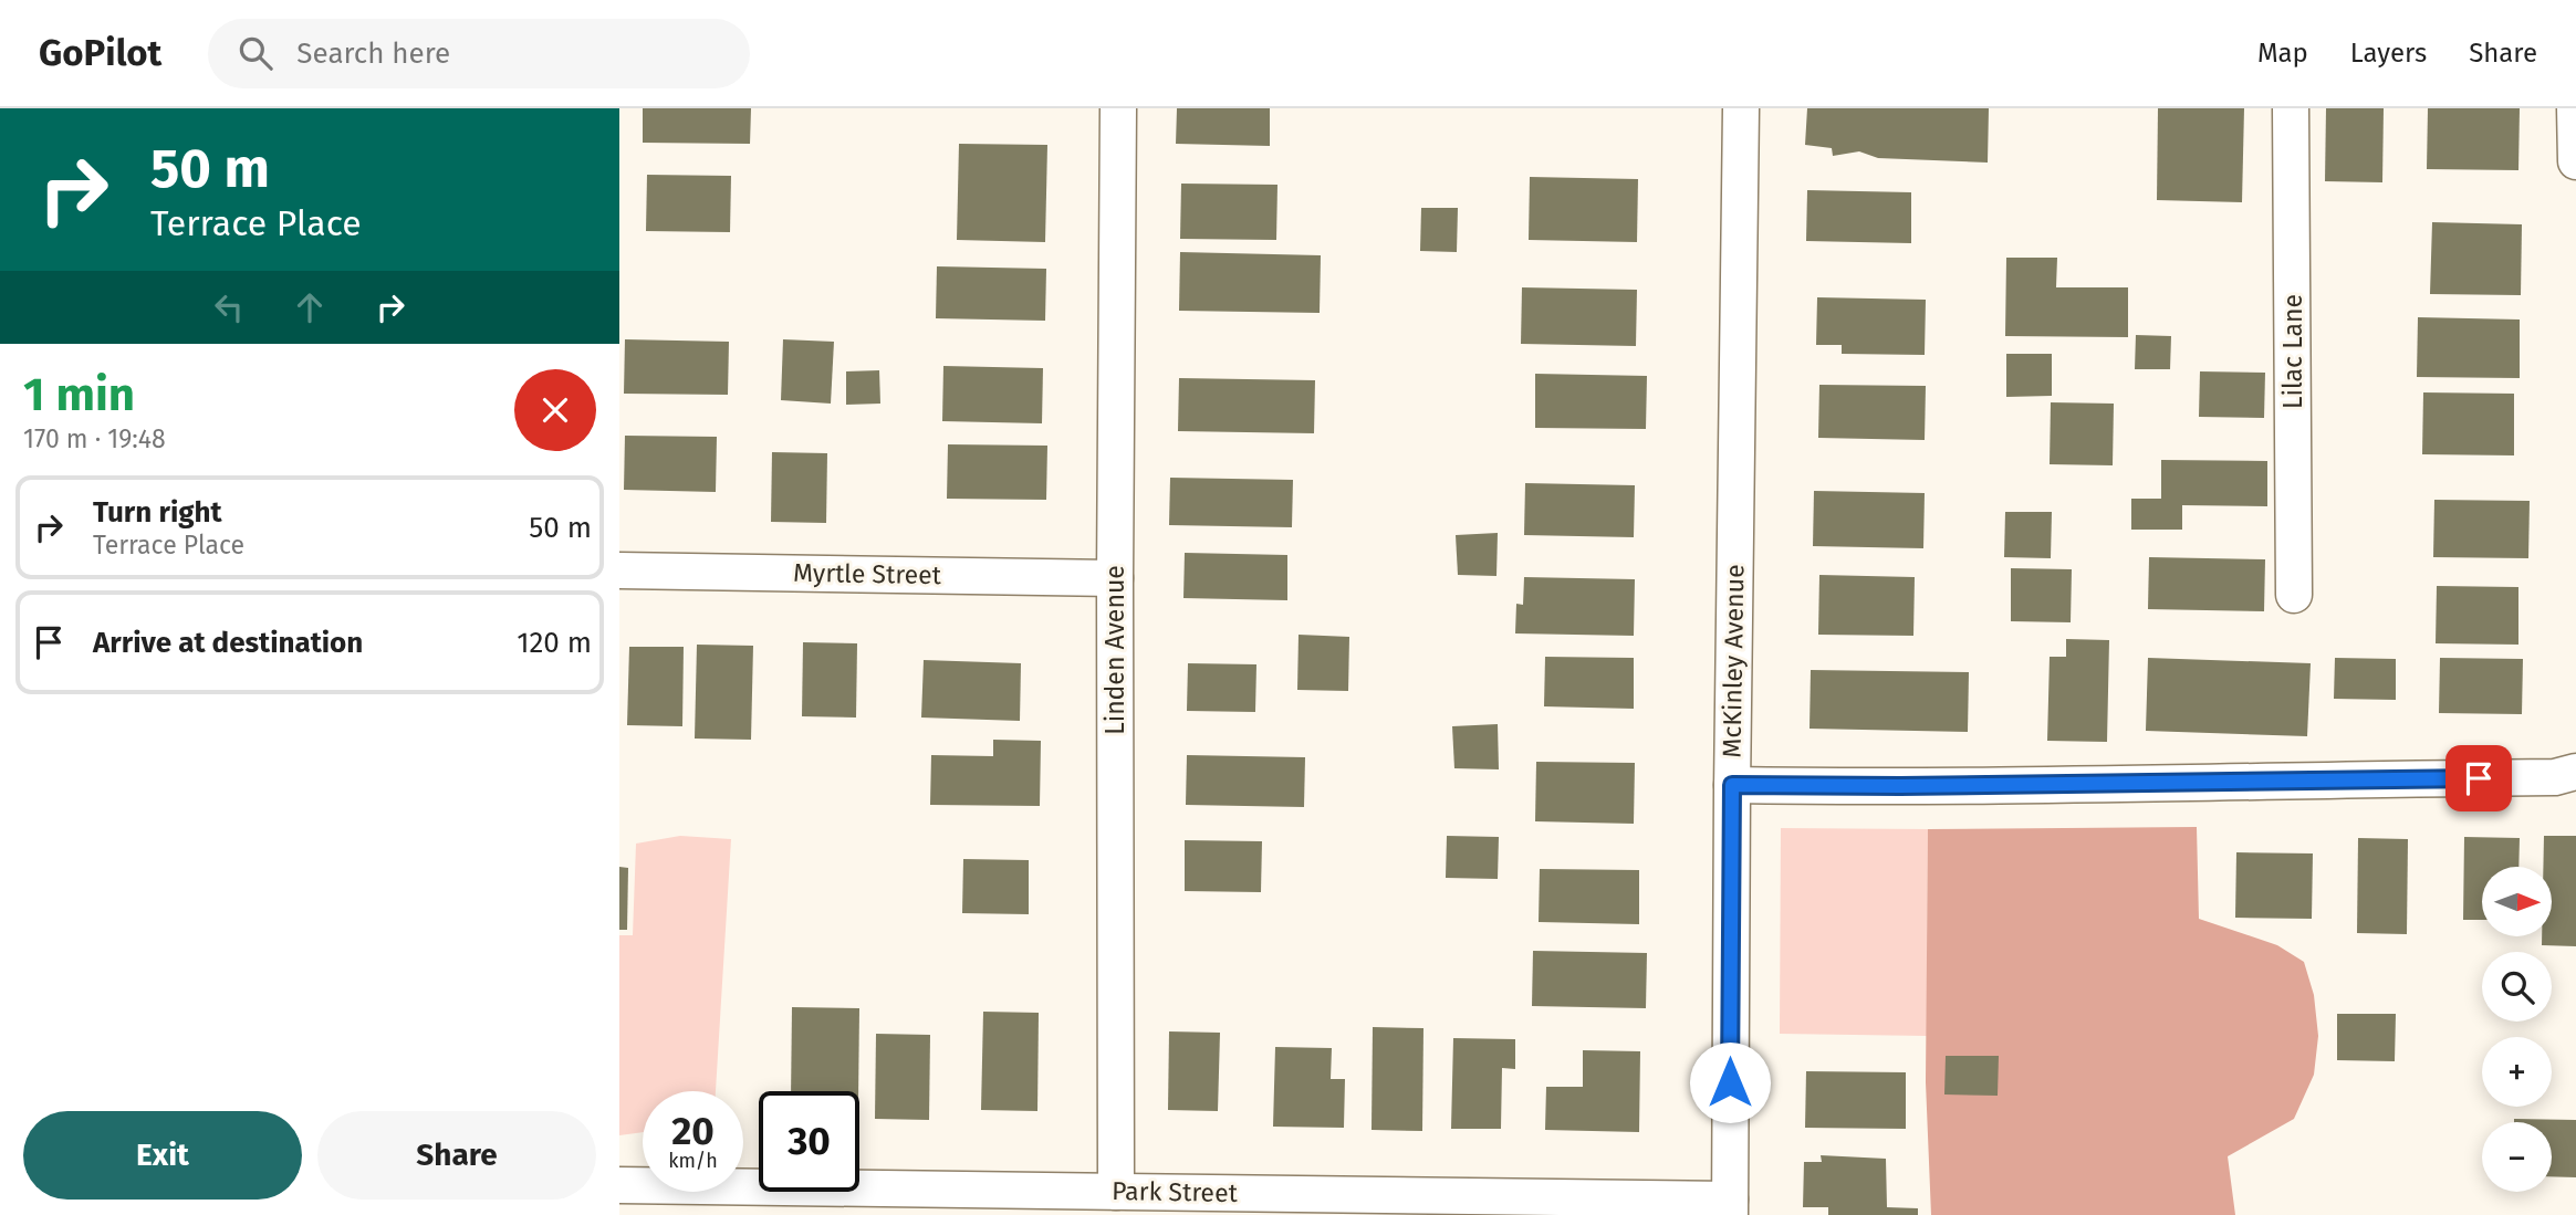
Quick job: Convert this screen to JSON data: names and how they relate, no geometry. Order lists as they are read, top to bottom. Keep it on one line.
{"streets":{"street":["Lilac Lane","Myrtle Street","Linden Avenue","McKinley Avenue","Park Street"]},"crossings":[["Myrtle Street","Linden Avenue"],["Linden Avenue","Park Street"],["McKinley Avenue","Park Street"]],"north":"right","page":{"header":"GoPilot","search":"Search here","nav":["Map","Layers","Share"],"turn":["50 m","Terrace Place"],"heading":["1 min","170 m · 19:48"],"list":[{"name":"Turn right","note":"Terrace Place","value":"50 m"},{"name":"Arrive at destination","value":"120 m"}],"map_buttons":["+","−"],"speed":"20 km/h","limit":"30","buttons":["Exit","Share"]}}
